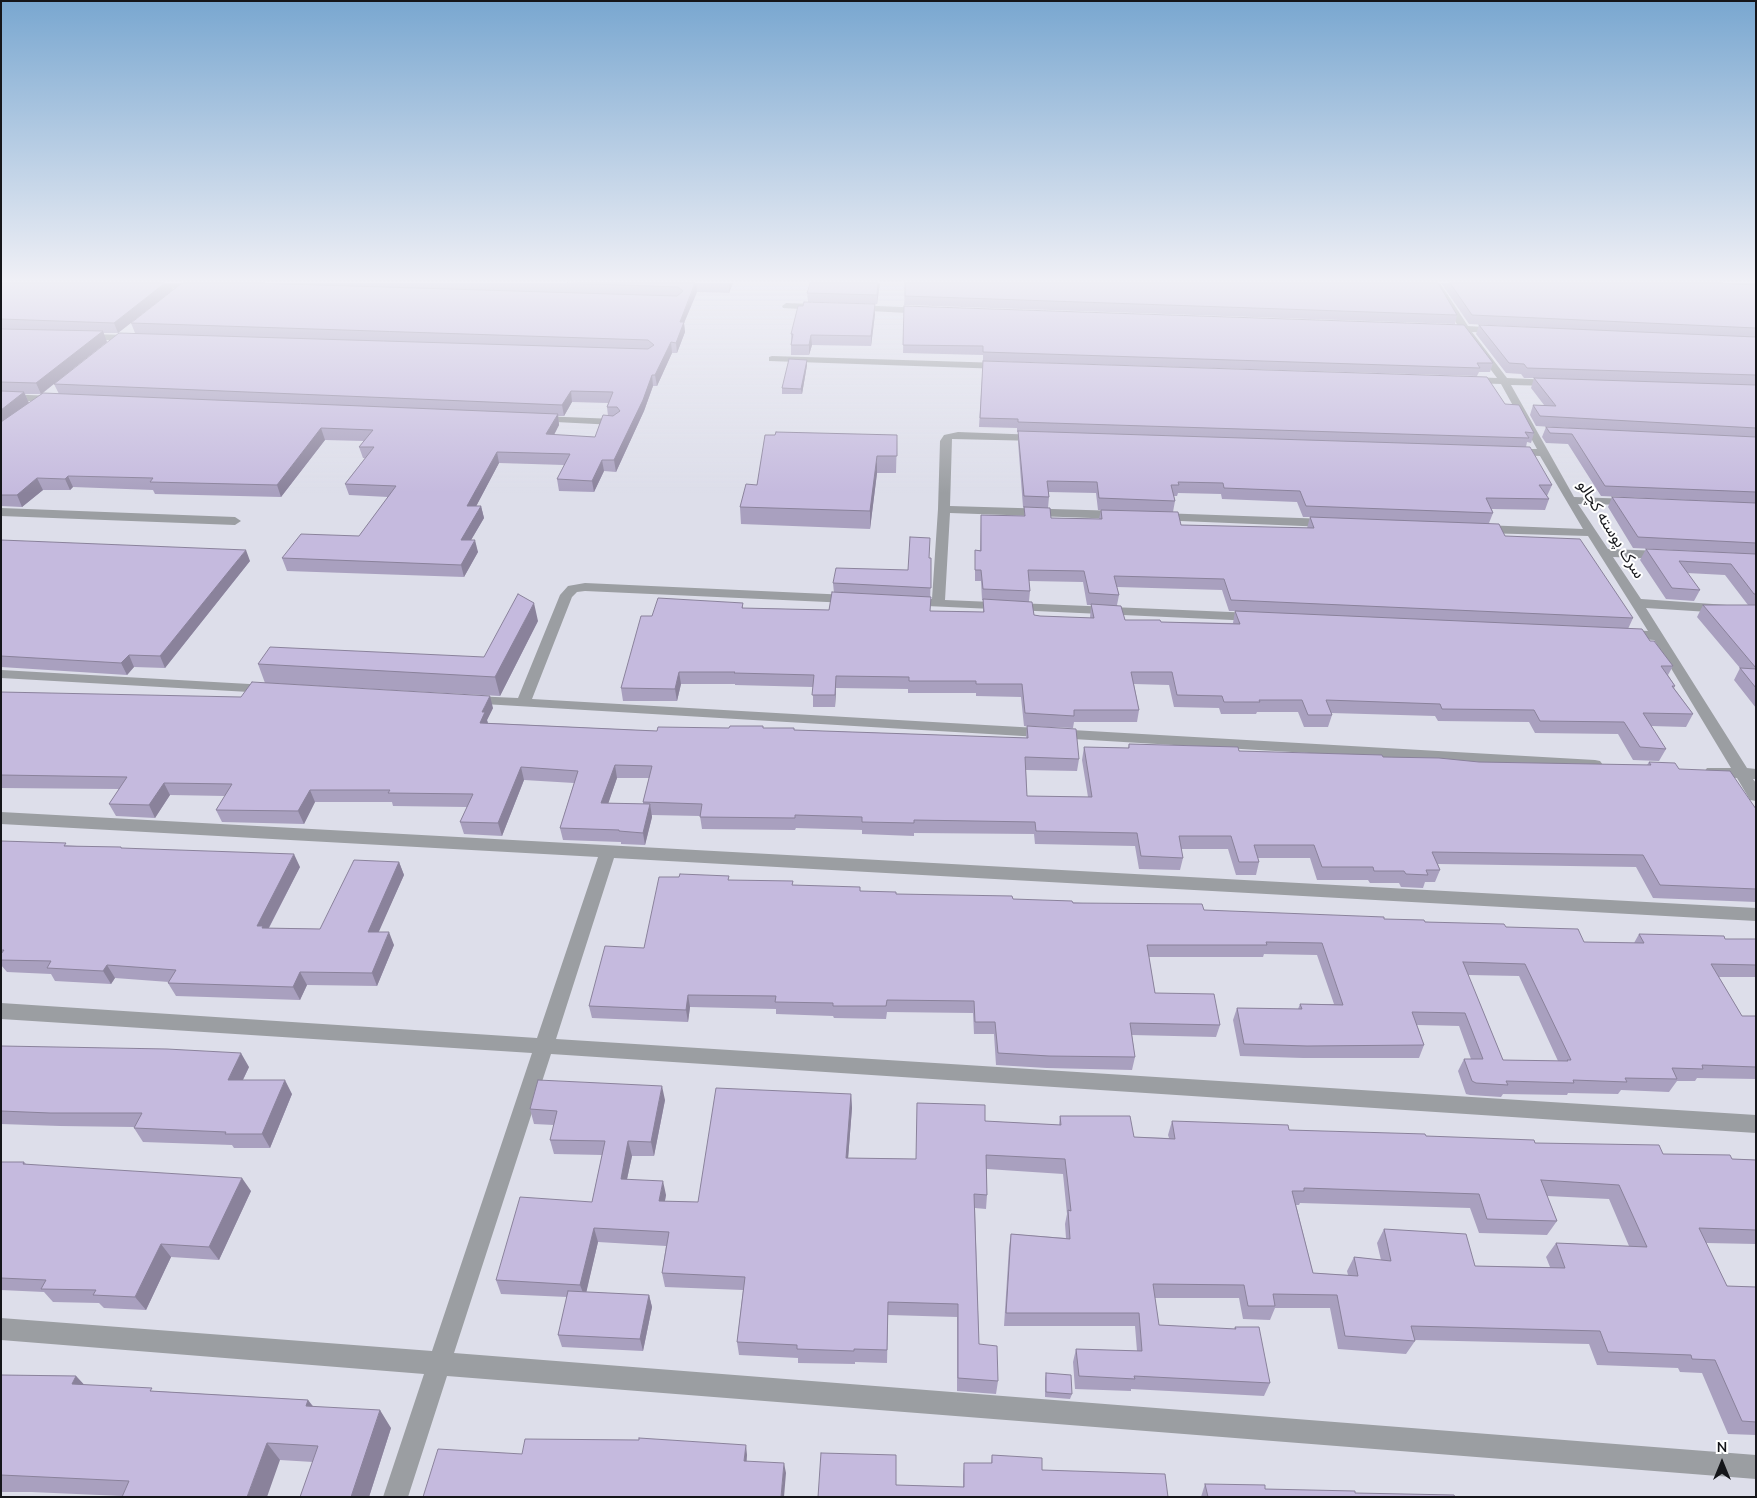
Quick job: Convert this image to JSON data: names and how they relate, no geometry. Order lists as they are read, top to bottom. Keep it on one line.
{"streets":{"street":["سرک پوسته کچالو"]},"north":"top"}
